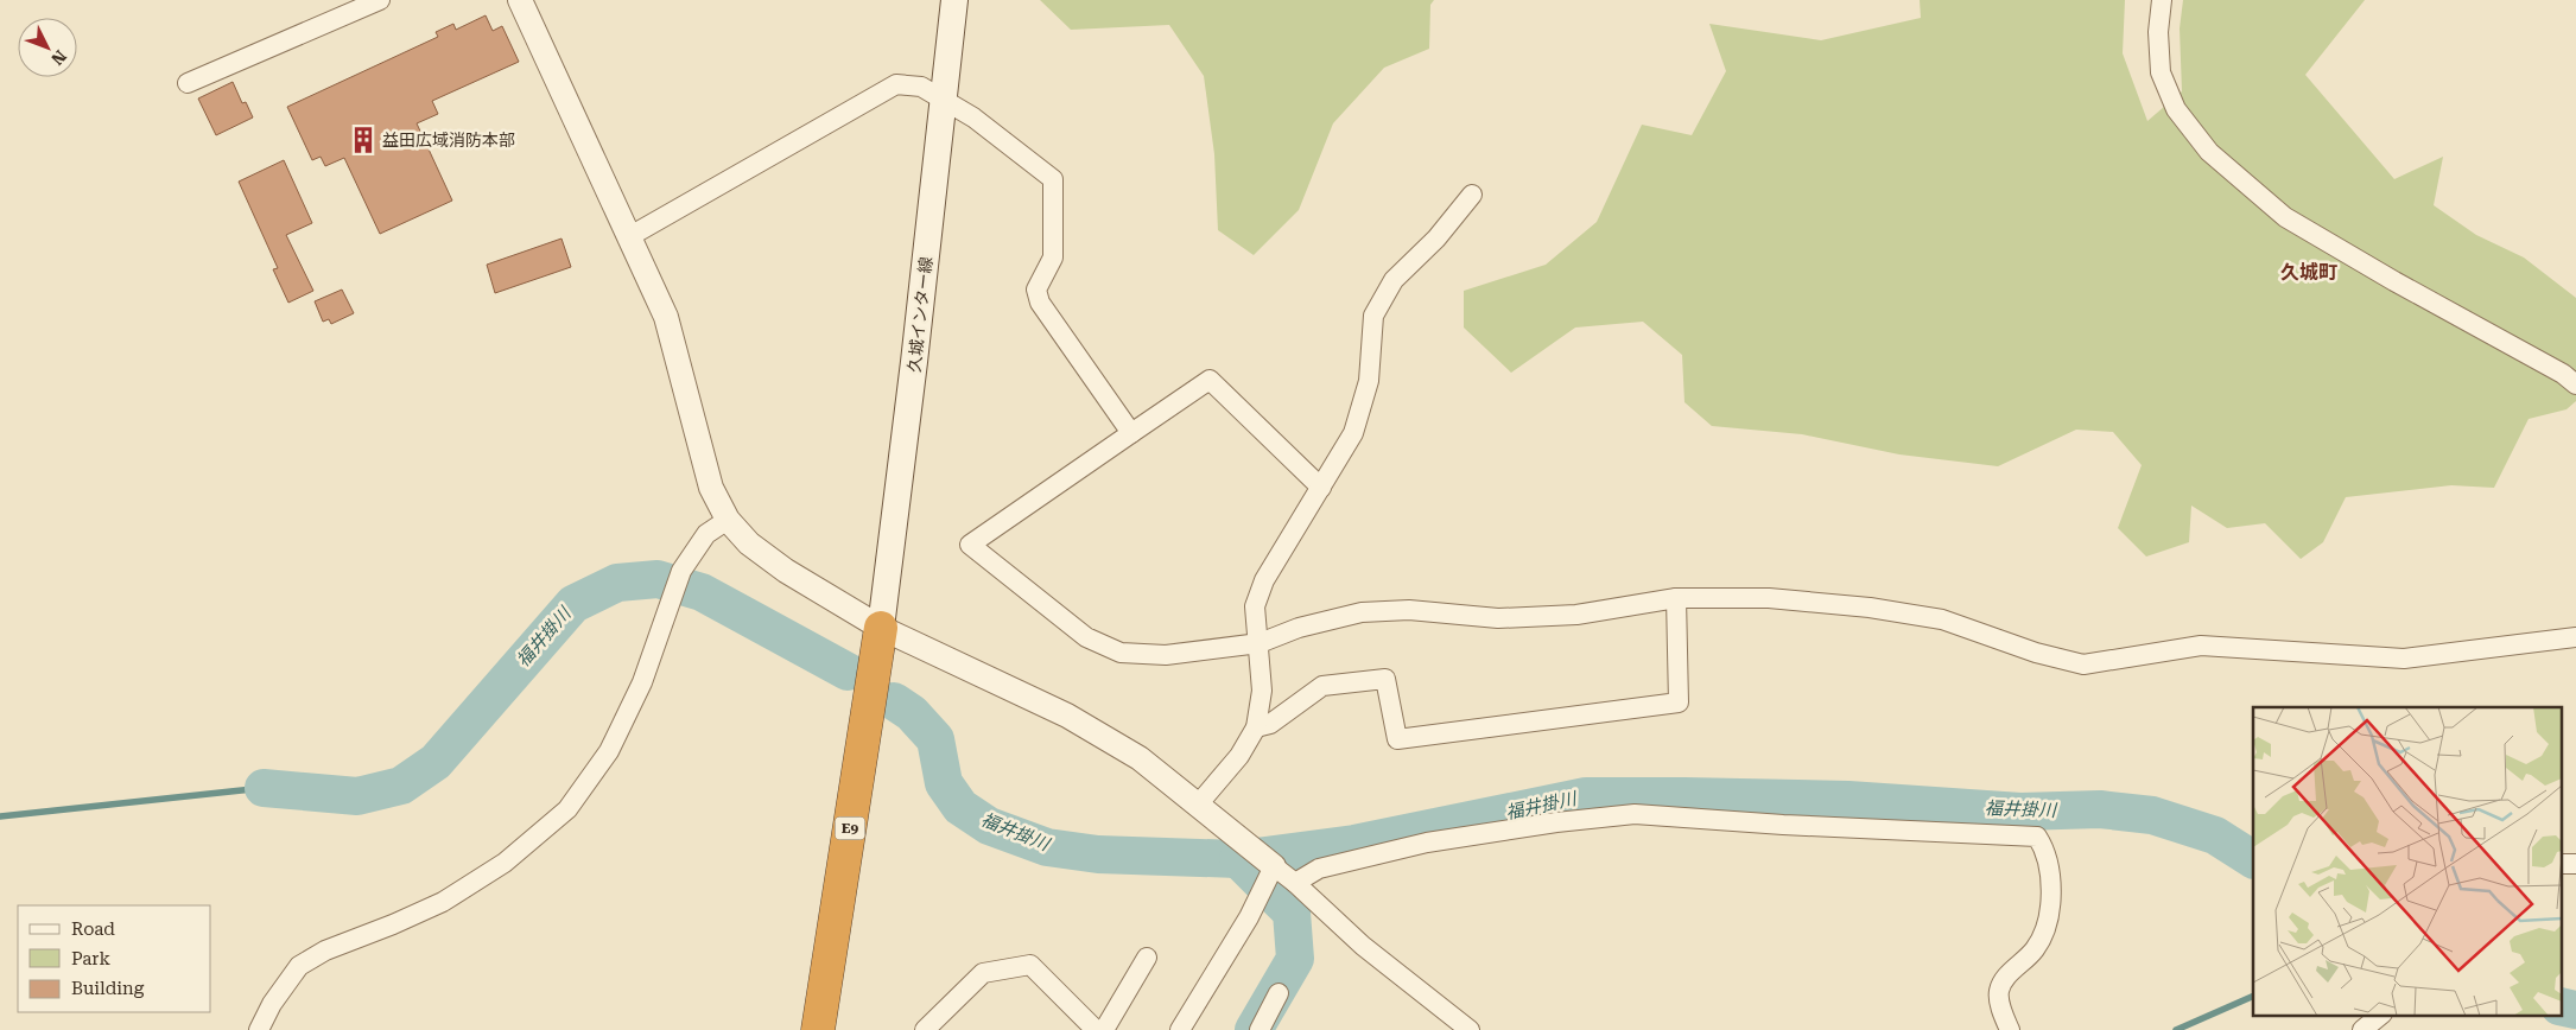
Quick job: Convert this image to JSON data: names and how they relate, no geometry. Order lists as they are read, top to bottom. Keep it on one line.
{"streets":{"highway":["E9"],"main road":["久城インター線"]},"crossings":[["久城インター線","E9"]],"districts":["久城町"],"water":["福井掛川"],"places":{"building":["益田広域消防本部"]},"legend":["Road","Park","Building"],"north":"bottom right"}
